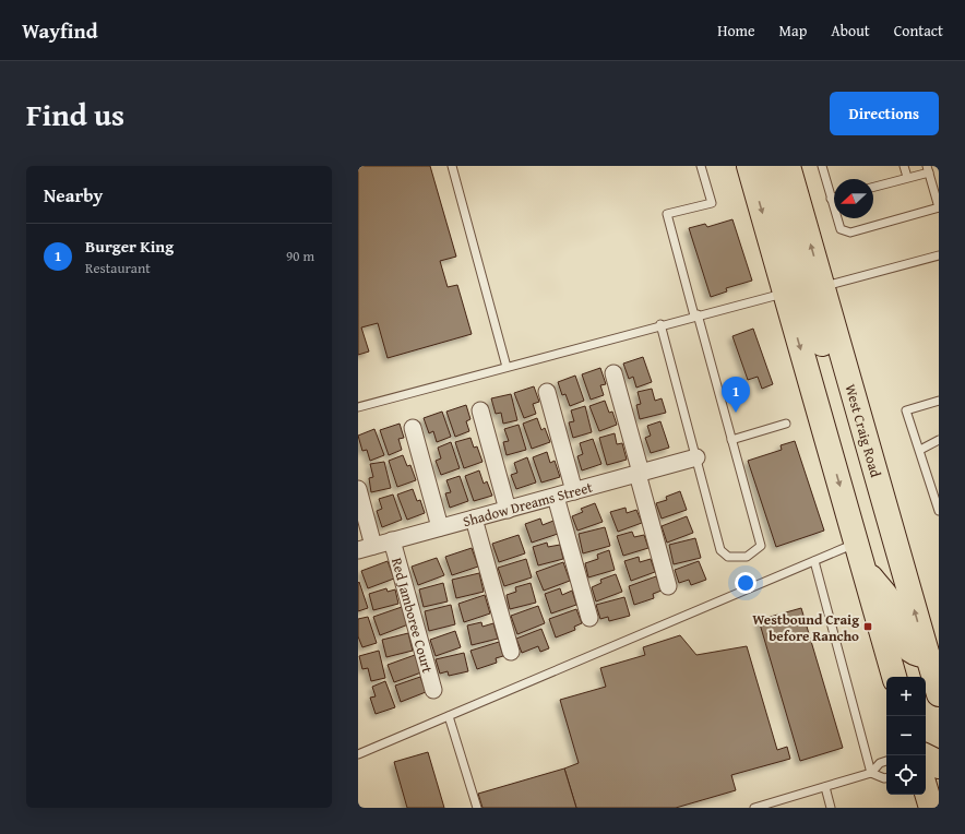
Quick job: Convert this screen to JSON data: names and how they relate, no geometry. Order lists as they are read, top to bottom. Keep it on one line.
{"streets":{"main road":["West Craig Road"],"street":["Shadow Dreams Street","Red Jamboree Court"]},"crossings":[["Shadow Dreams Street","Red Jamboree Court"]],"places":{"transit":["Westbound Craig before Rancho"]},"north":"left","page":{"header":"Wayfind","nav":["Home","Map","About","Contact"],"title":"Find us","buttons":"Directions","heading":"Nearby","list":[{"mark":"1","name":"Burger King","note":"Restaurant","value":"90 m"}],"pins":"1","map_buttons":["+","−"]}}
